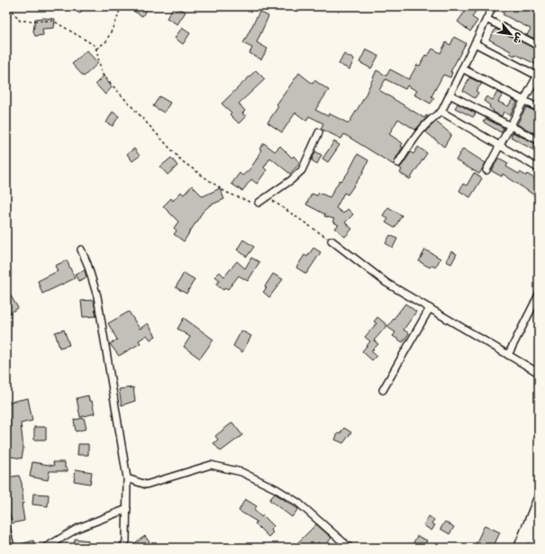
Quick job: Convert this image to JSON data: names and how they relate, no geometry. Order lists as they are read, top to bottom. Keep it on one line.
{"north":"bottom right"}
